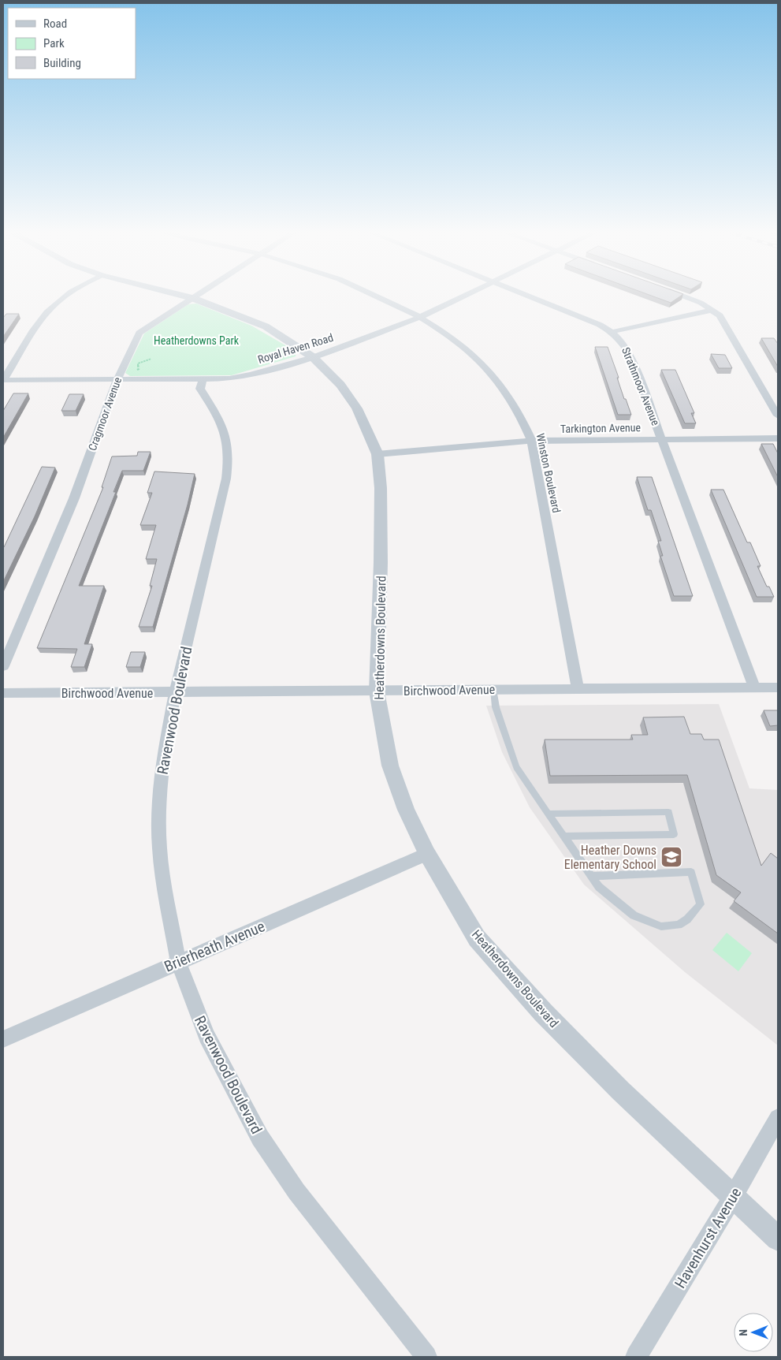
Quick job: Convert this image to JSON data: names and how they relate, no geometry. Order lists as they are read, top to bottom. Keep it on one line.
{"streets":{"street":["Royal Haven Road","Strathmoor Avenue","Cragmoor Avenue","Tarkington Avenue","Winston Boulevard","Heatherdowns Boulevard","Birchwood Avenue","Ravenwood Boulevard","Brierheath Avenue","Havenhurst Avenue"]},"crossings":[["Royal Haven Road","Cragmoor Avenue"],["Royal Haven Road","Winston Boulevard"],["Royal Haven Road","Heatherdowns Boulevard"],["Royal Haven Road","Ravenwood Boulevard"],["Strathmoor Avenue","Tarkington Avenue"],["Strathmoor Avenue","Birchwood Avenue"],["Cragmoor Avenue","Heatherdowns Boulevard"],["Tarkington Avenue","Winston Boulevard"],["Tarkington Avenue","Heatherdowns Boulevard"],["Winston Boulevard","Birchwood Avenue"],["Heatherdowns Boulevard","Birchwood Avenue"],["Heatherdowns Boulevard","Brierheath Avenue"],["Heatherdowns Boulevard","Havenhurst Avenue"],["Birchwood Avenue","Ravenwood Boulevard"],["Ravenwood Boulevard","Brierheath Avenue"]],"parks":["Heatherdowns Park"],"places":{"school or university":["Heather Downs Elementary School"]},"legend":["Road","Park","Building"],"north":"left"}
